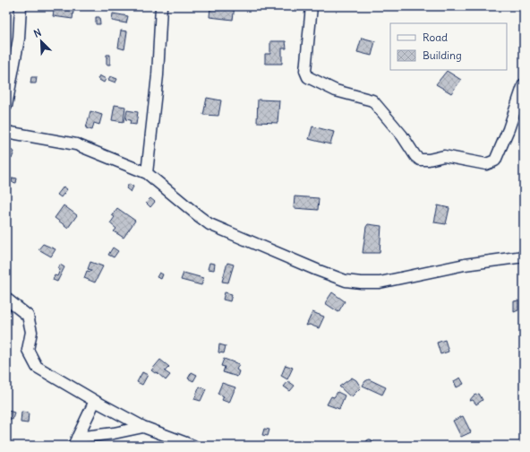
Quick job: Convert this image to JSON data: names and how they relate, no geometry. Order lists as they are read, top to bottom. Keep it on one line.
{"legend":["Road","Building"],"north":"top left"}
